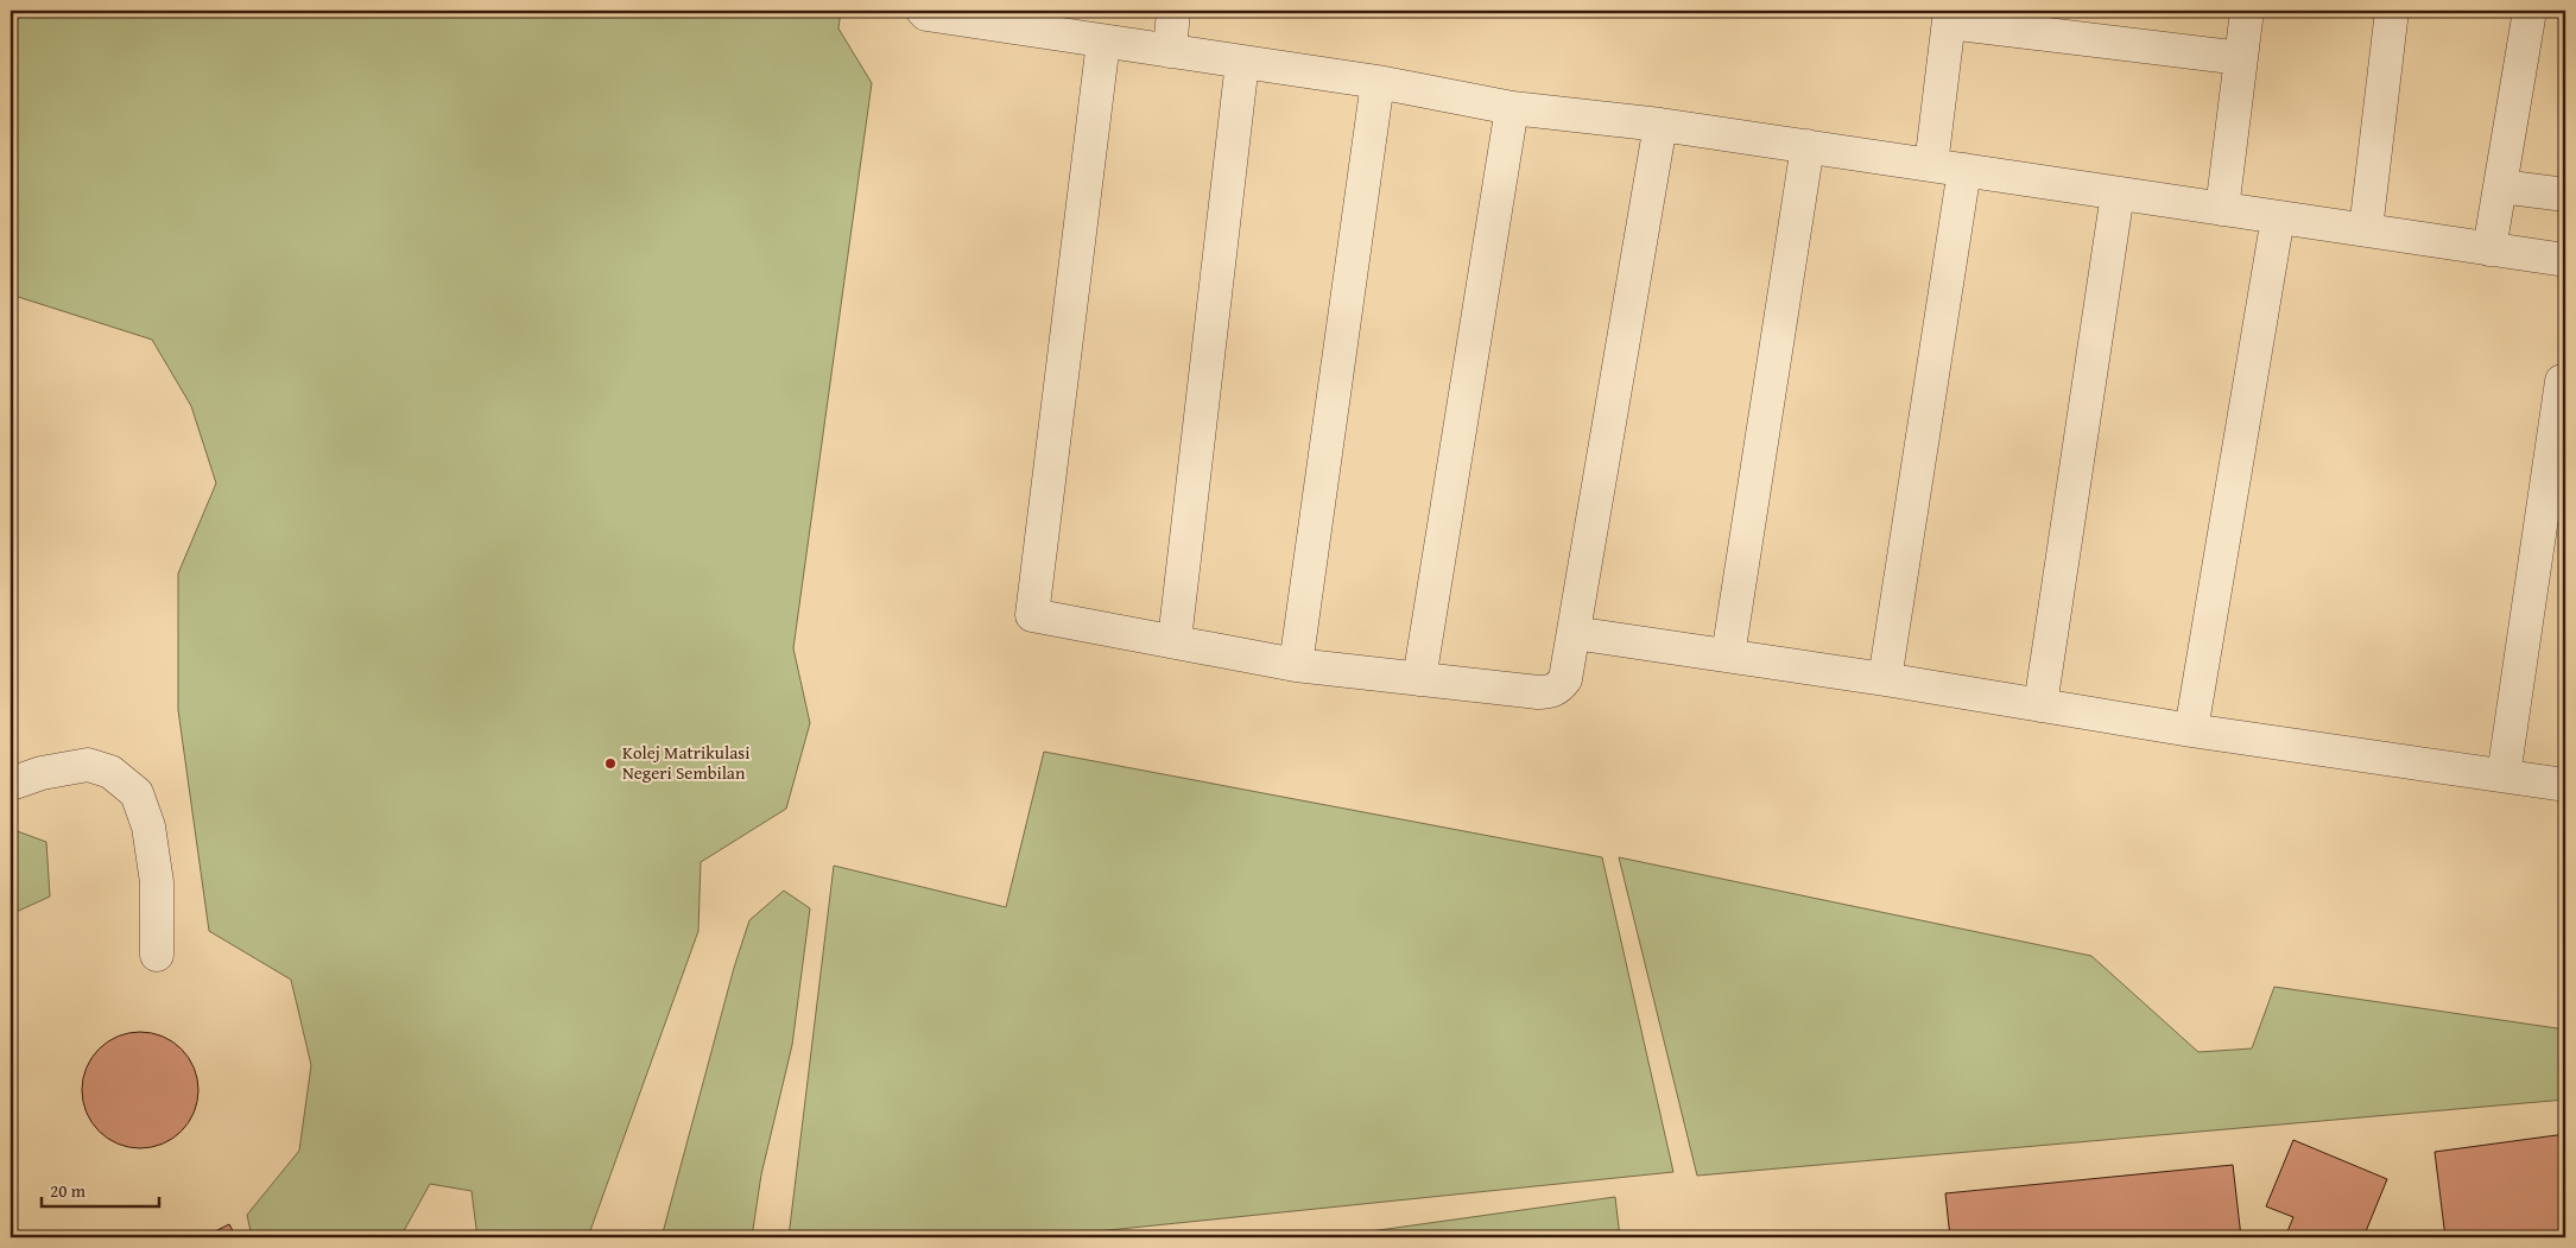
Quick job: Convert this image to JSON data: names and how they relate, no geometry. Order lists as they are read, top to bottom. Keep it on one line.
{"places":["Kolej Matrikulasi Negeri Sembilan"],"scale_bar":"20 m"}
